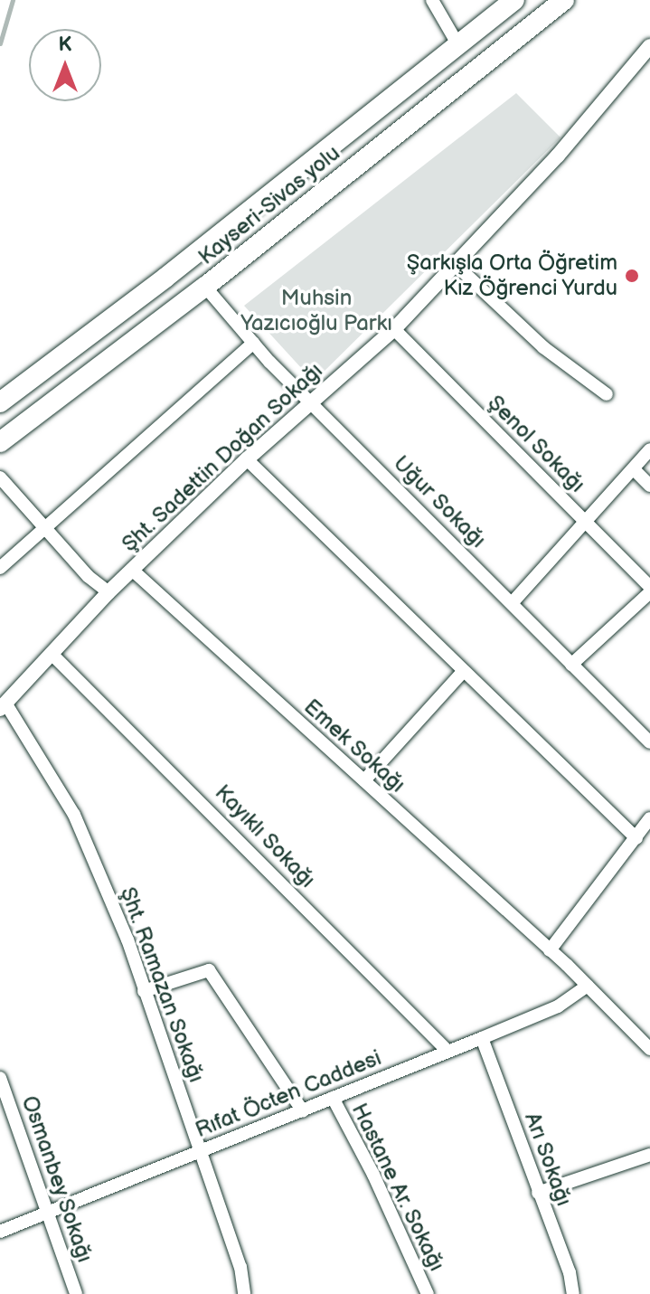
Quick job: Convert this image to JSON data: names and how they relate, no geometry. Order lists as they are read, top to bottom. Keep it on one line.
{"streets":{"highway":["Kayseri-Sivas yolu"],"street":["Şenol Sokağı","Şht. Sadettin Doğan Sokağı","Uğur Sokağı","Emek Sokağı","Kayıklı Sokağı","Şht. Ramazan Sokağı","Rıfat Öcten Caddesi","Arı Sokağı","Osmanbey Sokağı","Hastane Ar. Sokağı"]},"crossings":[["Kayseri-Sivas yolu","Uğur Sokağı"],["Şenol Sokağı","Şht. Sadettin Doğan Sokağı"],["Şht. Sadettin Doğan Sokağı","Uğur Sokağı"],["Şht. Sadettin Doğan Sokağı","Emek Sokağı"],["Şht. Sadettin Doğan Sokağı","Kayıklı Sokağı"],["Şht. Sadettin Doğan Sokağı","Şht. Ramazan Sokağı"],["Emek Sokağı","Rıfat Öcten Caddesi"],["Kayıklı Sokağı","Rıfat Öcten Caddesi"],["Şht. Ramazan Sokağı","Rıfat Öcten Caddesi"],["Rıfat Öcten Caddesi","Arı Sokağı"],["Rıfat Öcten Caddesi","Osmanbey Sokağı"],["Rıfat Öcten Caddesi","Hastane Ar. Sokağı"]],"parks":["Muhsin Yazıcıoğlu Parkı"],"places":["Şarkışla Orta Öğretim Kız Öğrenci Yurdu"],"north":"top"}
